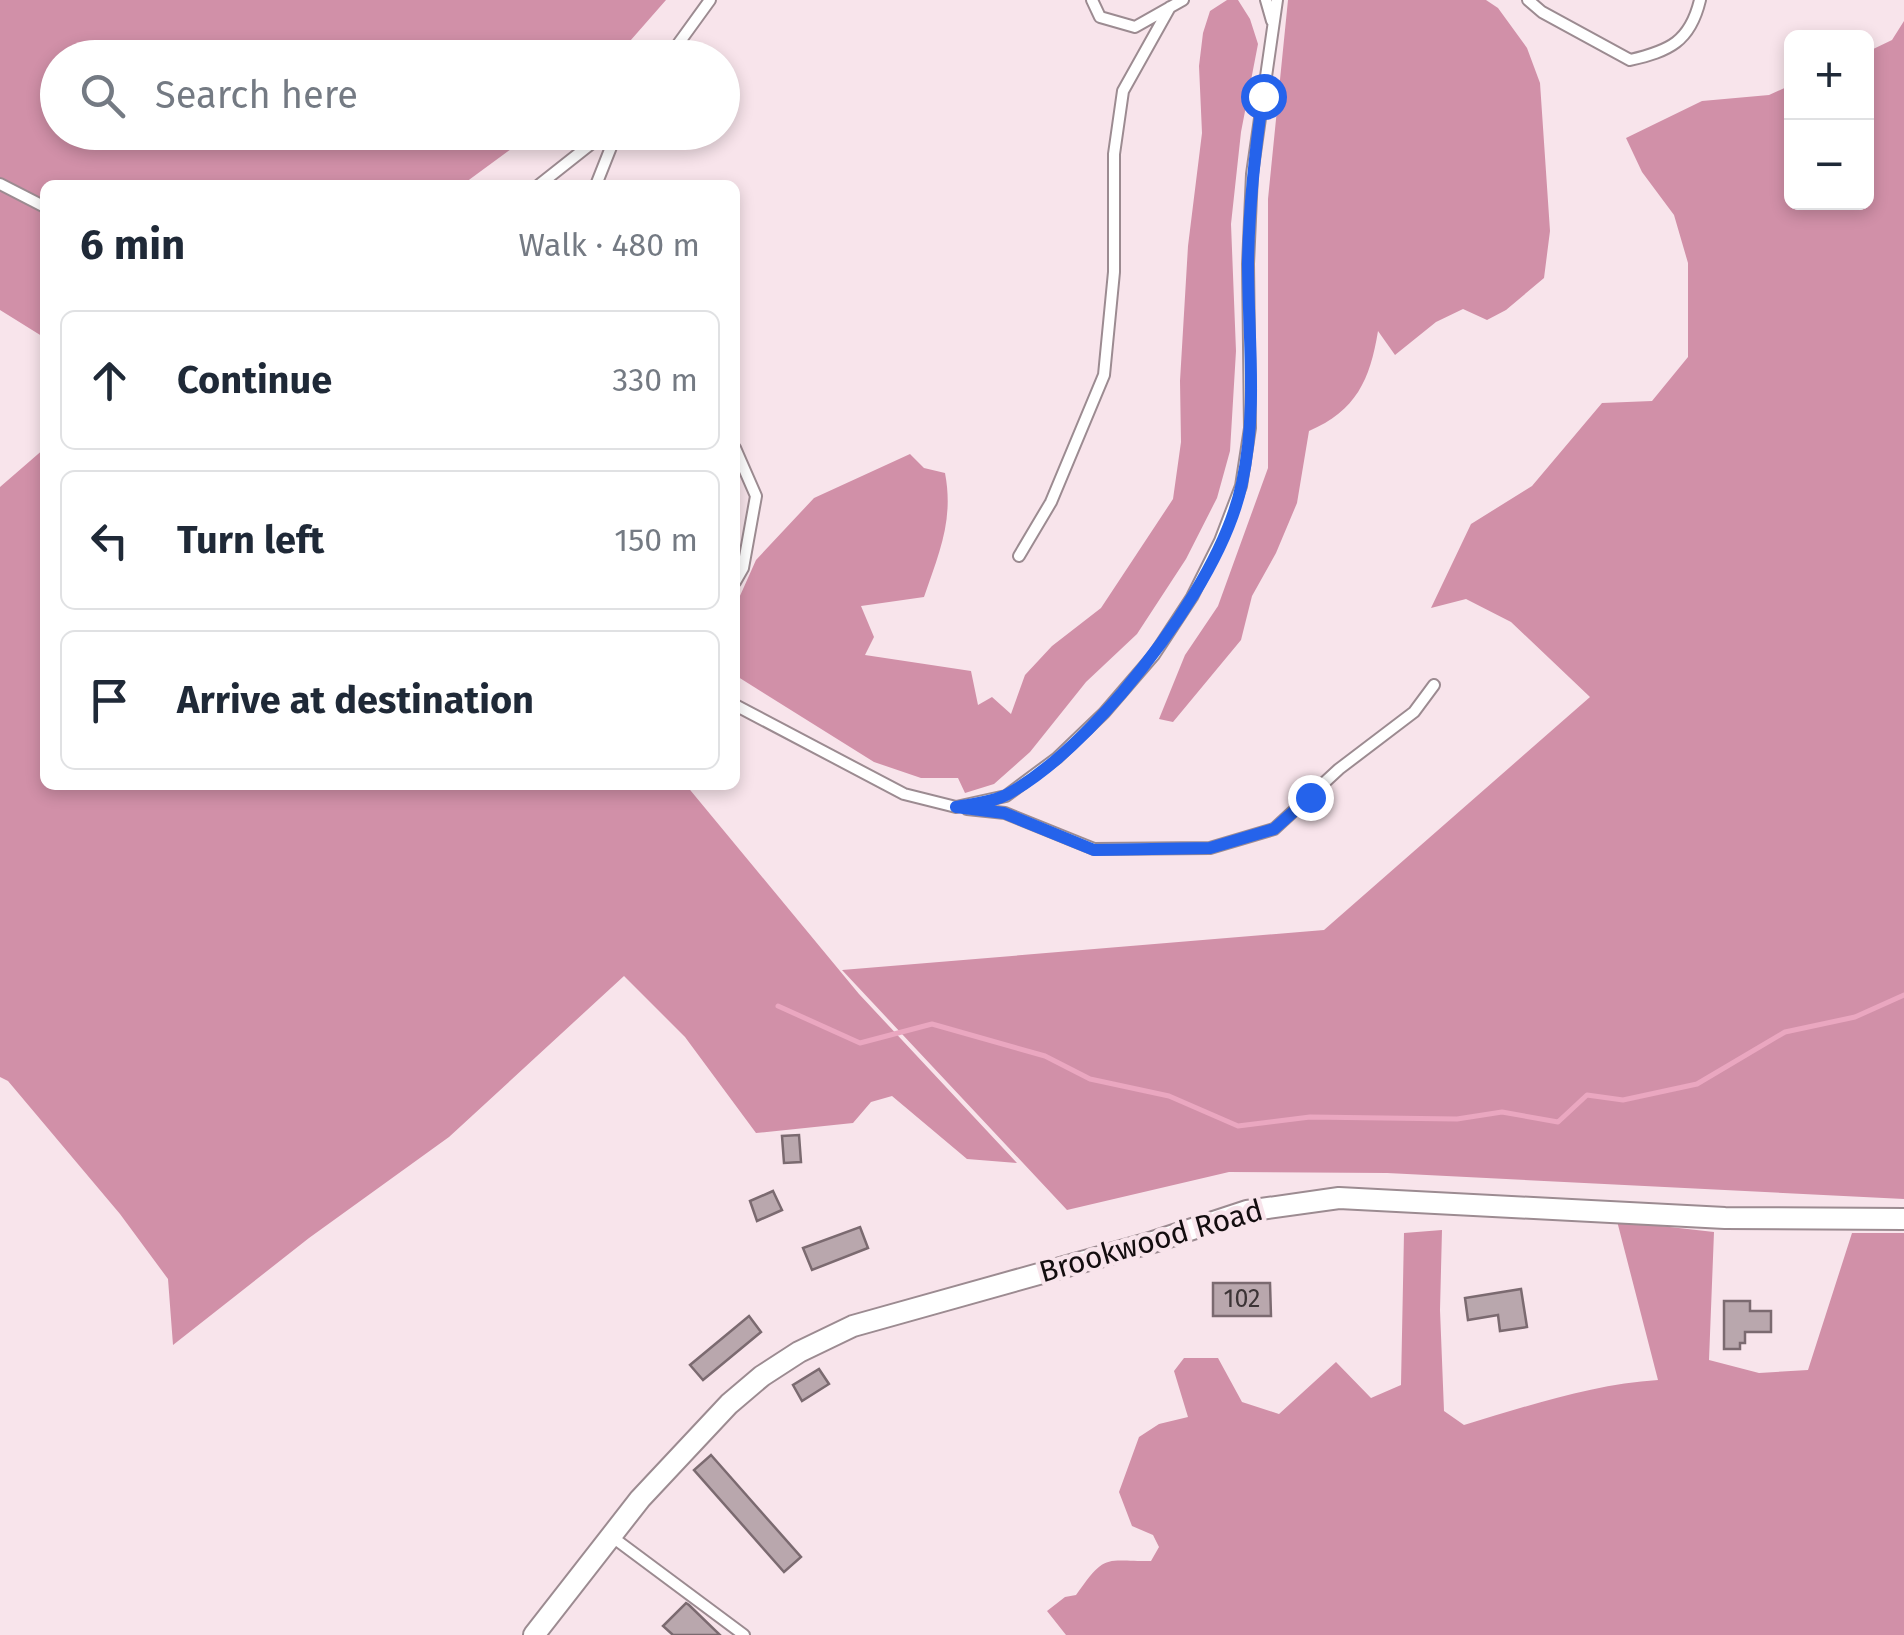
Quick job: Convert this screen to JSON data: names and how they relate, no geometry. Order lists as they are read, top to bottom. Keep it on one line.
{"streets":{"street":["Brookwood Road"]},"house_numbers":["102"],"page":{"map_buttons":["+","−"],"search":"Search here","heading":["6 min","Walk · 480 m"],"list":[["Continue","330 m"],["Turn left","150 m"],"Arrive at destination"]}}
